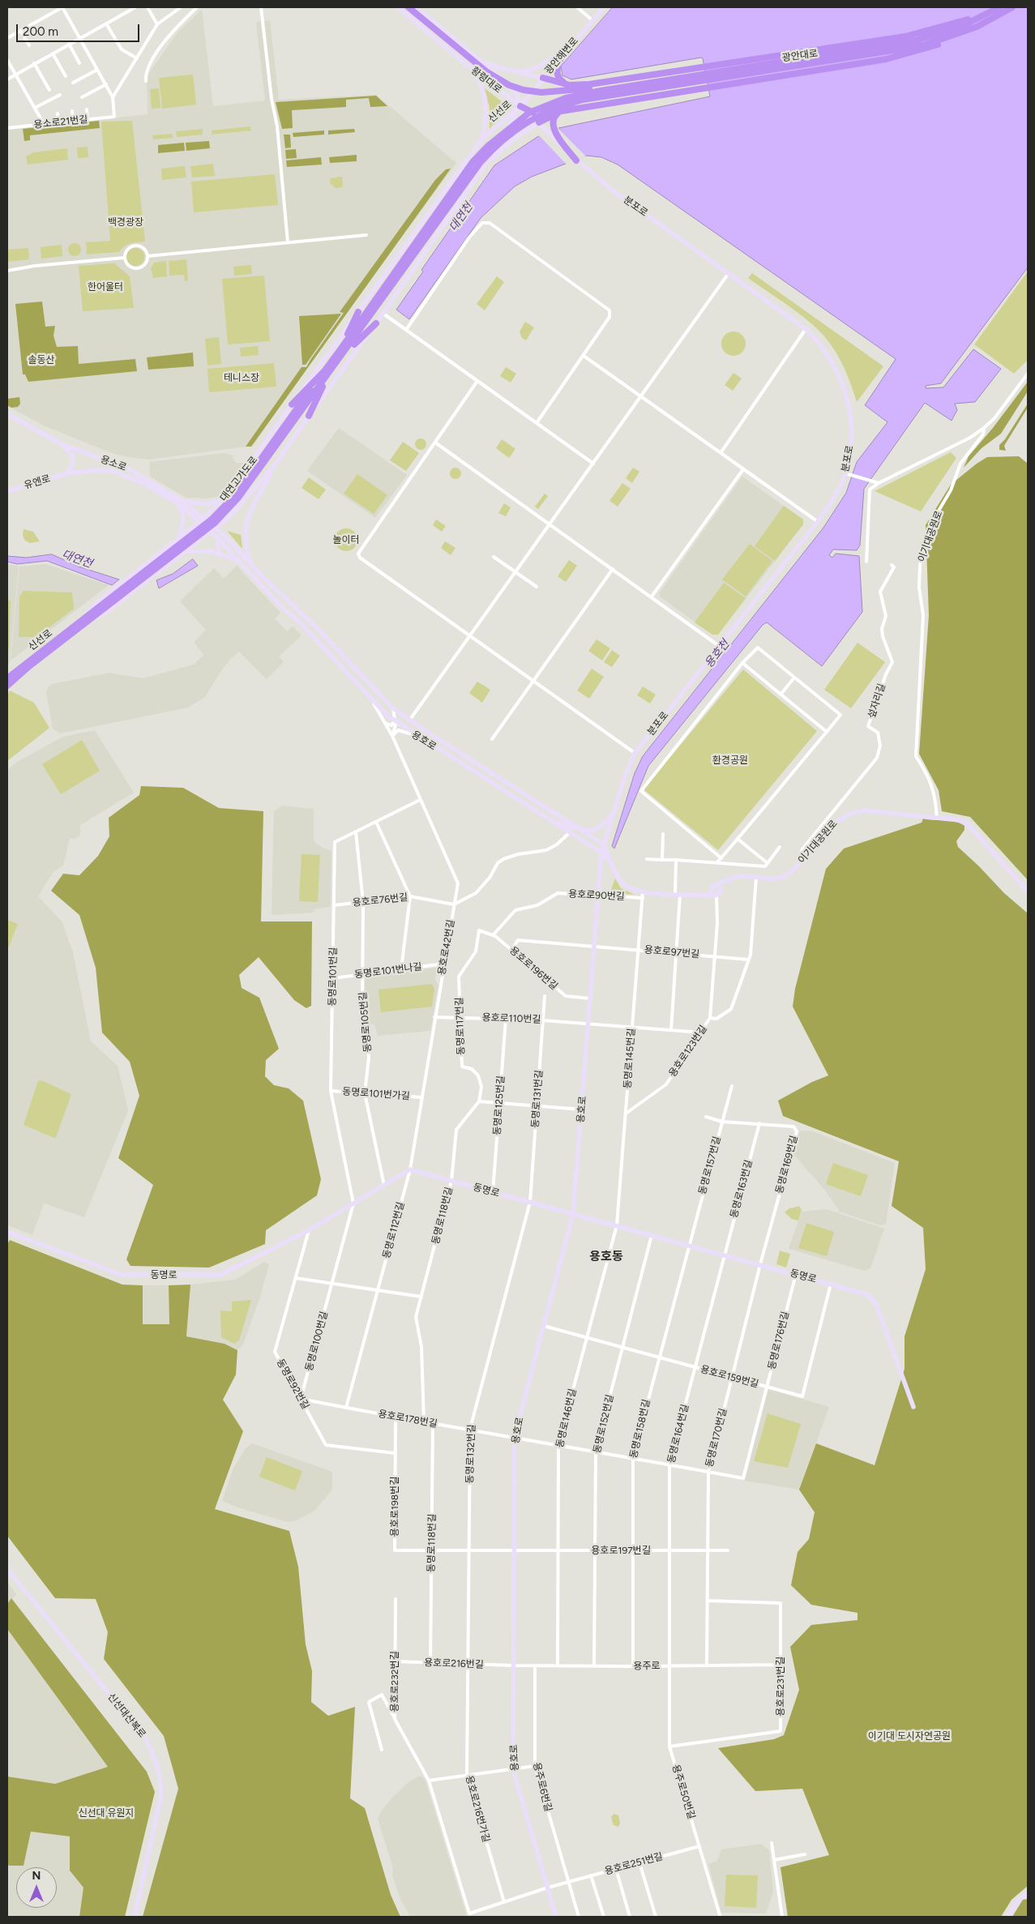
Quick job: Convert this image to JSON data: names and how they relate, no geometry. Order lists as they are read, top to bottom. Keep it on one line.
{"streets":{"highway":["광안대로","신선로","대연고가도로"],"main road":["광안해변로","황령대로","분포로","용소로","유엔로","이기대공원로","용호로","동명로","신선대산복로"],"street":["용소로21번길","섶자리길","용호로90번길","용호로76번길","용호로42번길","용호로97번길","용호로196번길","동명로101번나길","동명로101번길","용호로110번길","동명로105번길","동명로117번길","용호로123번길","동명로145번길","동명로101번가길","동명로131번길","동명로125번길","동명로169번길","동명로157번길","동명로163번길","동명로118번길","동명로112번길","동명로176번길","동명로100번길","용호로159번길","동명로92번길","동명로146번길","용호로178번길","동명로152번길","동명로158번길","동명로164번길","동명로170번길","동명로132번길","용호로198번길","용호로197번길","용호로216번길","용주로","용호로232번길","용호로231번길","용주로6번길","용주로50번길","용호로216번가길","용호로251번길"]},"crossings":[["광안해변로","황령대로"],["광안해변로","신선로"],["황령대로","신선로"],["신선로","용소로"],["신선로","대연고가도로"],["분포로","이기대공원로"],["분포로","용호로"],["용소로","유엔로"],["용소로","용호로"],["이기대공원로","섶자리길"],["이기대공원로","용호로"],["이기대공원로","용호로123번길"],["이기대공원로","동명로145번길"],["용호로","용호로90번길"],["용호로","용호로42번길"],["용호로","용호로97번길"],["용호로","용호로196번길"],["용호로","용호로110번길"],["용호로","동명로"],["용호로","용호로159번길"],["용호로","용호로178번길"],["용호로","용호로198번길"],["용호로","용호로197번길"],["용호로","용호로216번길"],["용호로","용주로"],["용호로","용호로251번길"],["용호로90번길","용호로196번길"],["용호로90번길","동명로145번길"],["용호로76번길","용호로42번길"],["용호로76번길","동명로101번길"],["용호로76번길","동명로105번길"],["용호로42번길","동명로101번나길"],["용호로42번길","동명로101번길"],["용호로42번길","용호로110번길"],["용호로42번길","동명로101번가길"],["용호로42번길","동명로"],["용호로42번길","동명로112번길"],["용호로97번길","용호로123번길"],["용호로97번길","동명로145번길"],["용호로196번길","동명로117번길"],["동명로101번나길","동명로101번길"],["동명로101번나길","동명로105번길"],["동명로101번길","동명로105번길"],["동명로101번길","동명로101번가길"],["동명로101번길","동명로"],["동명로101번길","동명로100번길"],["용호로110번길","동명로117번길"],["용호로110번길","용호로123번길"],["용호로110번길","동명로145번길"],["용호로110번길","동명로131번길"],["용호로110번길","동명로125번길"],["동명로105번길","동명로101번가길"],["동명로105번길","동명로"],["용호로123번길","동명로145번길"],["동명로145번길","동명로"],["동명로145번길","동명로146번길"],["동명로131번길","동명로"],["동명로131번길","동명로132번길"],["동명로125번길","동명로"],["동명로169번길","동명로157번길"],["동명로169번길","동명로163번길"],["동명로169번길","동명로"],["동명로169번길","동명로170번길"],["동명로157번길","동명로"],["동명로157번길","동명로158번길"],["동명로163번길","동명로"],["동명로163번길","동명로164번길"],["동명로","동명로118번길"],["동명로","동명로112번길"],["동명로","동명로176번길"],["동명로","동명로100번길"],["동명로","용호로159번길"],["동명로","동명로92번길"],["동명로","동명로146번길"],["동명로","동명로152번길"],["동명로","동명로158번길"],["동명로","동명로164번길"],["동명로","동명로170번길"],["동명로","동명로132번길"],["동명로118번길","용호로178번길"],["동명로118번길","용호로198번길"],["동명로118번길","용호로216번길"],["동명로112번길","용호로178번길"],["동명로176번길","용호로159번길"],["동명로176번길","용호로178번길"],["동명로100번길","동명로92번길"],["동명로100번길","용호로178번길"],["용호로159번길","동명로146번길"],["용호로159번길","동명로152번길"],["용호로159번길","동명로158번길"],["용호로159번길","동명로164번길"],["용호로159번길","동명로170번길"],["동명로92번길","용호로178번길"],["동명로92번길","용호로198번길"],["동명로146번길","용호로178번길"],["동명로146번길","용호로197번길"],["동명로146번길","용주로"],["용호로178번길","동명로152번길"],["용호로178번길","동명로158번길"],["용호로178번길","동명로164번길"],["용호로178번길","동명로170번길"],["용호로178번길","동명로132번길"],["용호로178번길","용호로198번길"],["동명로152번길","용호로197번길"],["동명로152번길","용주로"],["동명로158번길","용호로197번길"],["동명로158번길","용주로"],["동명로164번길","용호로197번길"],["동명로164번길","용주로"],["동명로164번길","용주로50번길"],["동명로170번길","용호로197번길"],["동명로170번길","용주로"],["동명로170번길","용호로231번길"],["동명로132번길","용호로198번길"],["동명로132번길","용호로216번길"],["동명로132번길","용호로216번가길"],["용호로198번길","용호로197번길"],["용호로216번길","용주로"],["용호로216번길","용호로232번길"],["용호로216번길","용호로216번가길"],["용주로","용호로231번길"],["용주로","용주로6번길"],["용주로","용주로50번길"],["용호로232번길","용호로251번길"],["용호로231번길","용주로50번길"],["용주로6번길","용호로251번길"],["용주로50번길","용호로251번길"],["용호로216번가길","용호로251번길"]],"districts":["용호동"],"water":["대연천","용호천"],"parks":["백경광장","한어울터","솔동산","테니스장","놀이터","환경공원","이기대 도시자연공원","신선대 유원지"],"scale_bar":"200 m","north":"top"}
